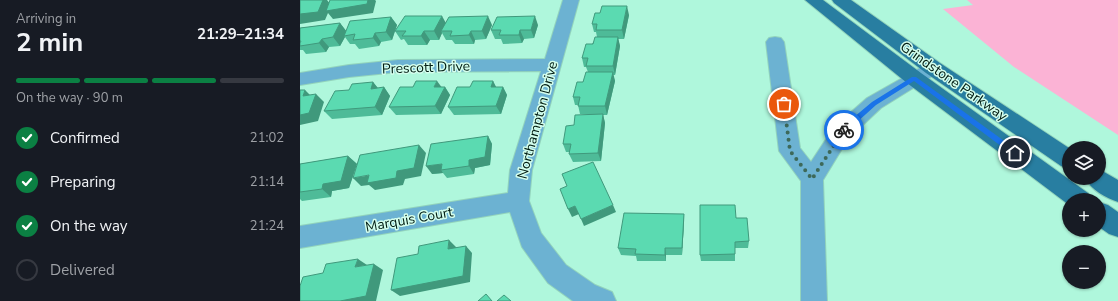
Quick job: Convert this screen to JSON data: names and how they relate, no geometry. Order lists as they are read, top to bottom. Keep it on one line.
{"streets":{"main road":["Grindstone Parkway"],"street":["Prescott Drive","Northampton Drive","Marquis Court"]},"crossings":[["Prescott Drive","Northampton Drive"],["Northampton Drive","Marquis Court"]],"page":{"heading":["2 min","Arriving in","21:29–21:34"],"bar":"On the way · 90 m","list":[["Confirmed","21:02"],["Preparing","21:14"],["On the way","21:24"],"Delivered"],"map_buttons":["+","−"]}}
